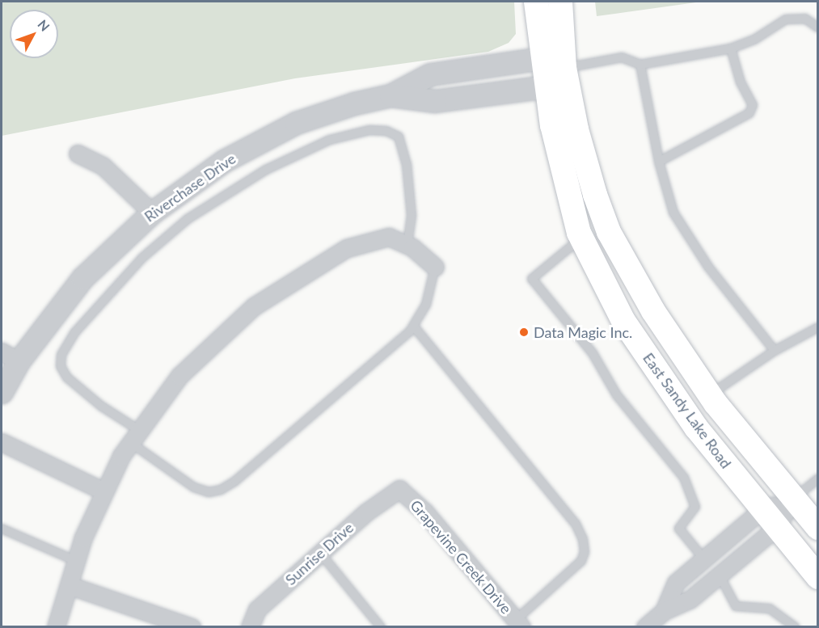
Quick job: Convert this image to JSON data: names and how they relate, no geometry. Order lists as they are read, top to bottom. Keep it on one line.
{"streets":{"main road":["East Sandy Lake Road"],"street":["Riverchase Drive","Sunrise Drive","Grapevine Creek Drive"]},"crossings":[["Riverchase Drive","East Sandy Lake Road"],["Sunrise Drive","Grapevine Creek Drive"]],"places":["Data Magic Inc."],"north":"top right"}
